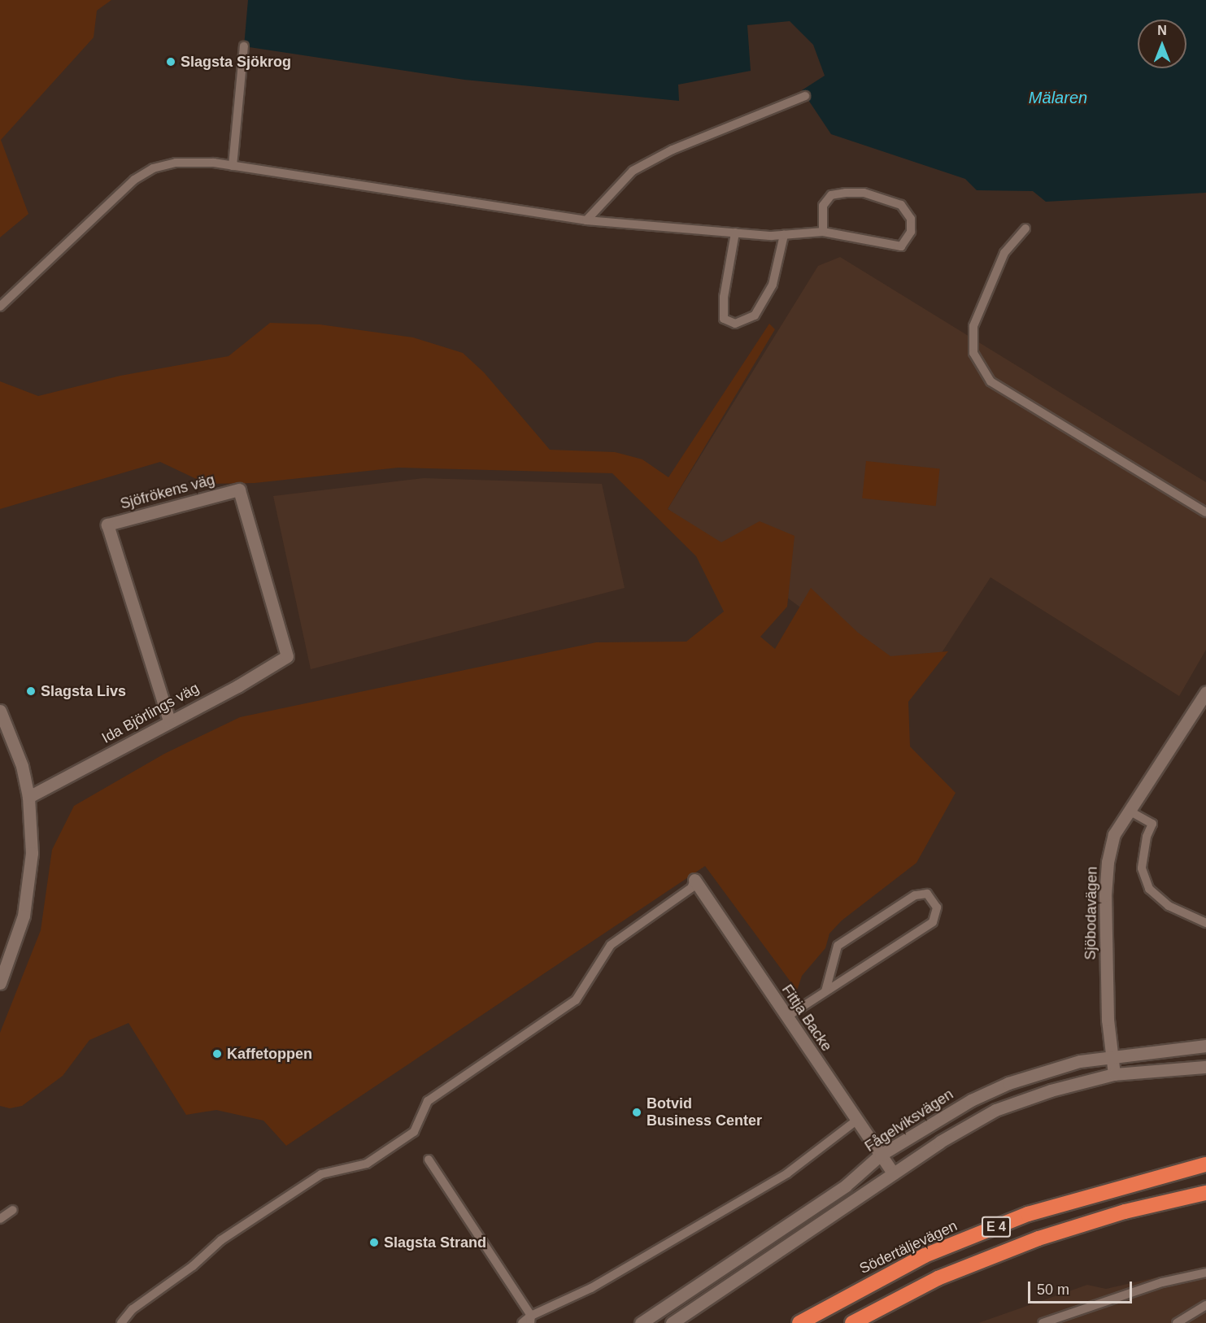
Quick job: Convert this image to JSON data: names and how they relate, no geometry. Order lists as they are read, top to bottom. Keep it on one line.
{"streets":{"highway":["E 4","Södertäljevägen"],"street":["Sjöfrökens väg","Ida Björlings väg","Sjöbodavägen","Fittja Backe","Fågelviksvägen"]},"crossings":[["Sjöfrökens väg","Ida Björlings väg"],["Sjöbodavägen","Fågelviksvägen"],["Fittja Backe","Fågelviksvägen"]],"water":["Mälaren"],"places":["Slagsta Sjökrog","Slagsta Livs","Kaffetoppen","Botvid Business Center","Slagsta Strand"],"scale_bar":"50 m","north":"top"}
